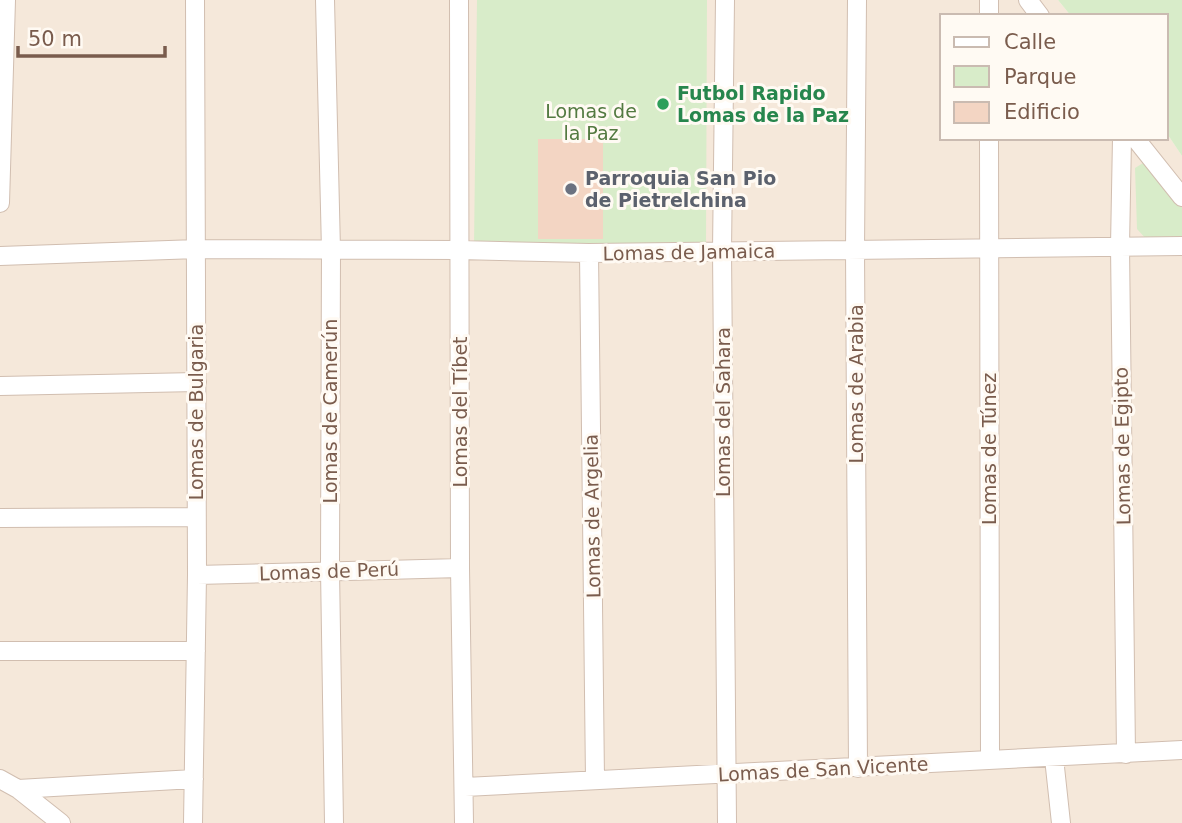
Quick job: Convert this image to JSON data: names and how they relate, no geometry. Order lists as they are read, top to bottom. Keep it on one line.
{"streets":{"street":["Lomas de Jamaica","Lomas de Arabia","Lomas de Camerún","Lomas de Bulgaria","Lomas del Tíbet","Lomas del Sahara","Lomas de Egipto","Lomas de Túnez","Lomas de Argelia","Lomas de Perú","Lomas de San Vicente"]},"crossings":[["Lomas de Jamaica","Lomas de Arabia"],["Lomas de Jamaica","Lomas de Camerún"],["Lomas de Jamaica","Lomas de Bulgaria"],["Lomas de Jamaica","Lomas del Tíbet"],["Lomas de Jamaica","Lomas del Sahara"],["Lomas de Jamaica","Lomas de Egipto"],["Lomas de Jamaica","Lomas de Túnez"],["Lomas de Jamaica","Lomas de Argelia"],["Lomas de Arabia","Lomas de San Vicente"],["Lomas de Camerún","Lomas de Perú"],["Lomas de Bulgaria","Lomas de Perú"],["Lomas del Tíbet","Lomas de Perú"],["Lomas del Tíbet","Lomas de San Vicente"],["Lomas del Sahara","Lomas de San Vicente"],["Lomas de Egipto","Lomas de San Vicente"],["Lomas de Túnez","Lomas de San Vicente"],["Lomas de Argelia","Lomas de San Vicente"]],"parks":["Lomas de la Paz"],"places":["Futbol Rapido Lomas de la Paz","Parroquia San Pio de Pietrelchina"],"legend":["Calle","Parque","Edificio"],"scale_bar":"50 m"}
